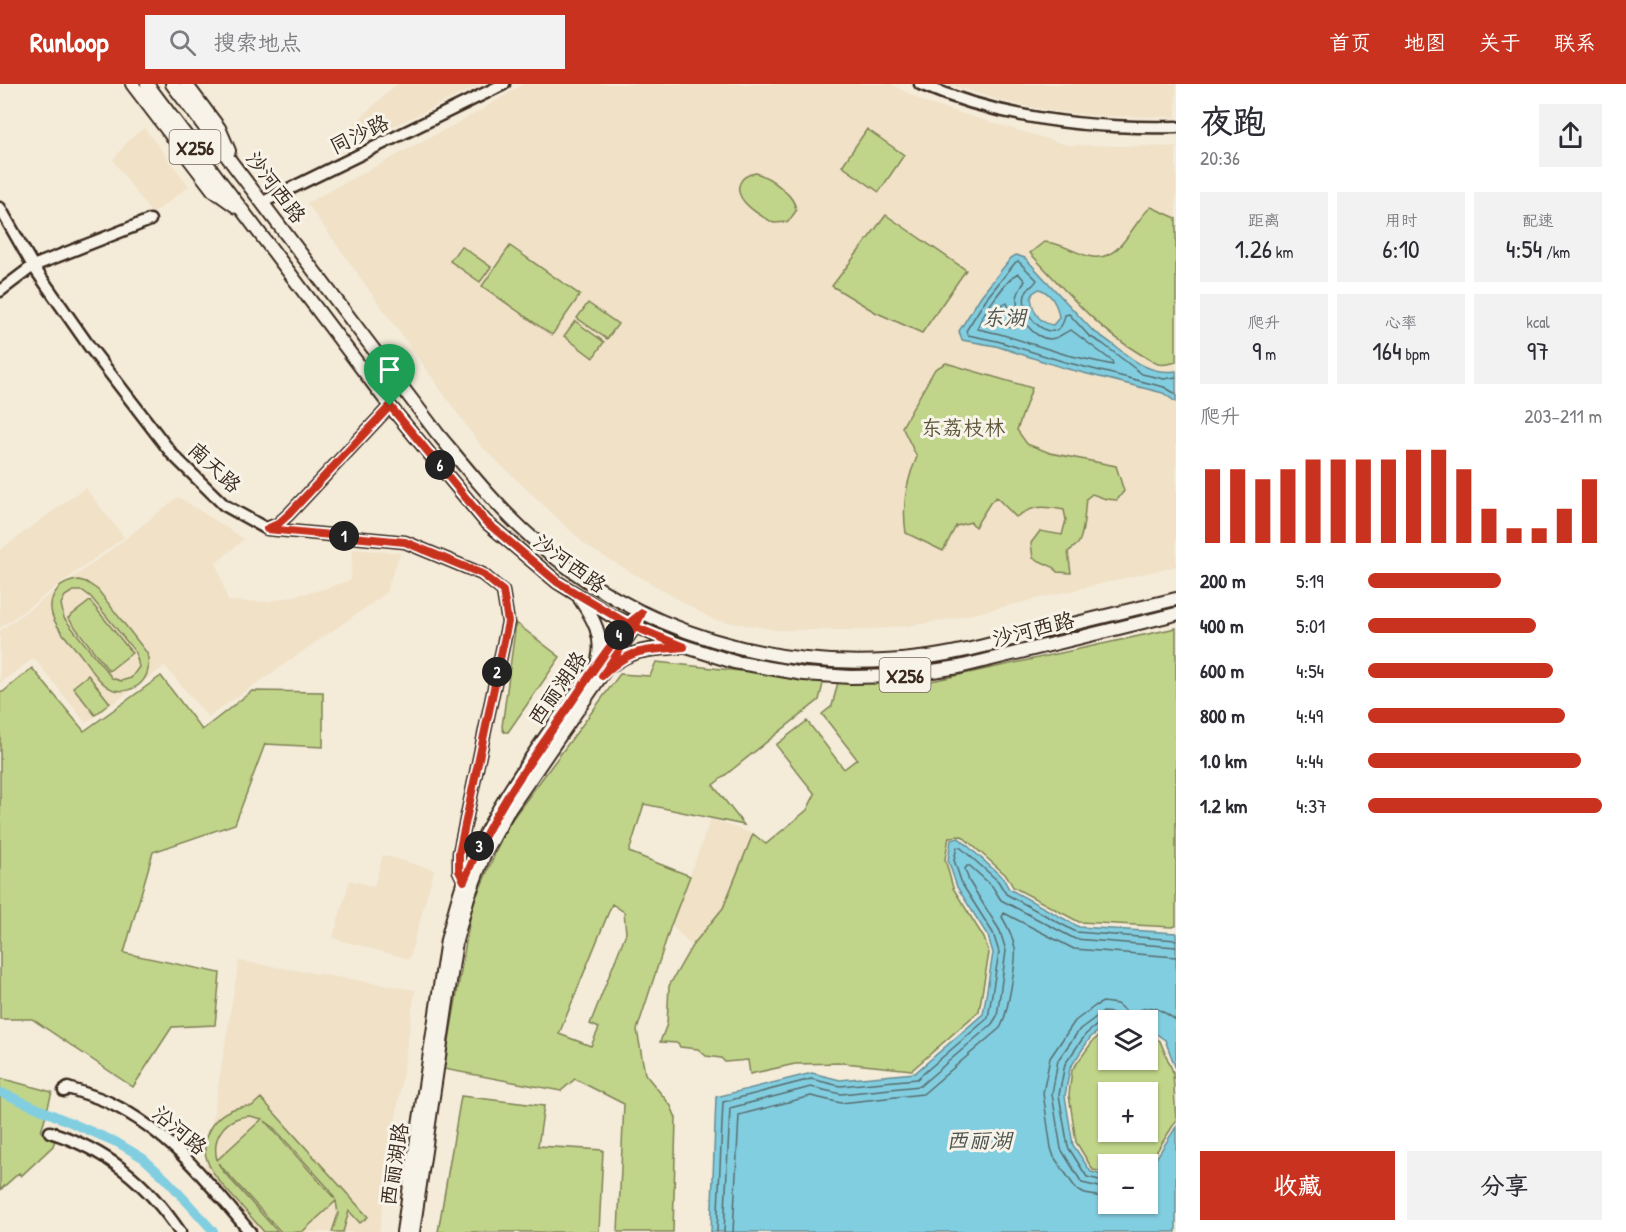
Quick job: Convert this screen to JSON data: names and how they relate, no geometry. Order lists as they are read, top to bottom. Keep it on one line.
{"streets":{"main road":["X256","沙河西路","西丽湖路"],"street":["同沙路","南天路","沿河路"]},"crossings":[["同沙路","沙河西路"],["沙河西路","西丽湖路"],["南天路","西丽湖路"]],"water":["东湖","西丽湖"],"parks":["东荔枝林"],"page":{"header":"Runloop","search":"搜索地点","nav":["首页","地图","关于","联系"],"heading":["夜跑","20:36"],"stats":[["距离","1.26 km"],["用时","6:10"],["配速","4:54 /km"],["爬升","9 m"],["心率","164 bpm"],["kcal","97"]],"chart":["爬升","203–211 m"],"pins":["6","1","4","2","3"],"list":[{"name":"200 m","note":"5:19"},{"name":"400 m","note":"5:01"},{"name":"600 m","note":"4:54"},{"name":"800 m","note":"4:49"},{"name":"1.0 km","note":"4:44"},{"name":"1.2 km","note":"4:37"}],"map_buttons":["+","−"],"buttons":["收藏","分享"]}}
